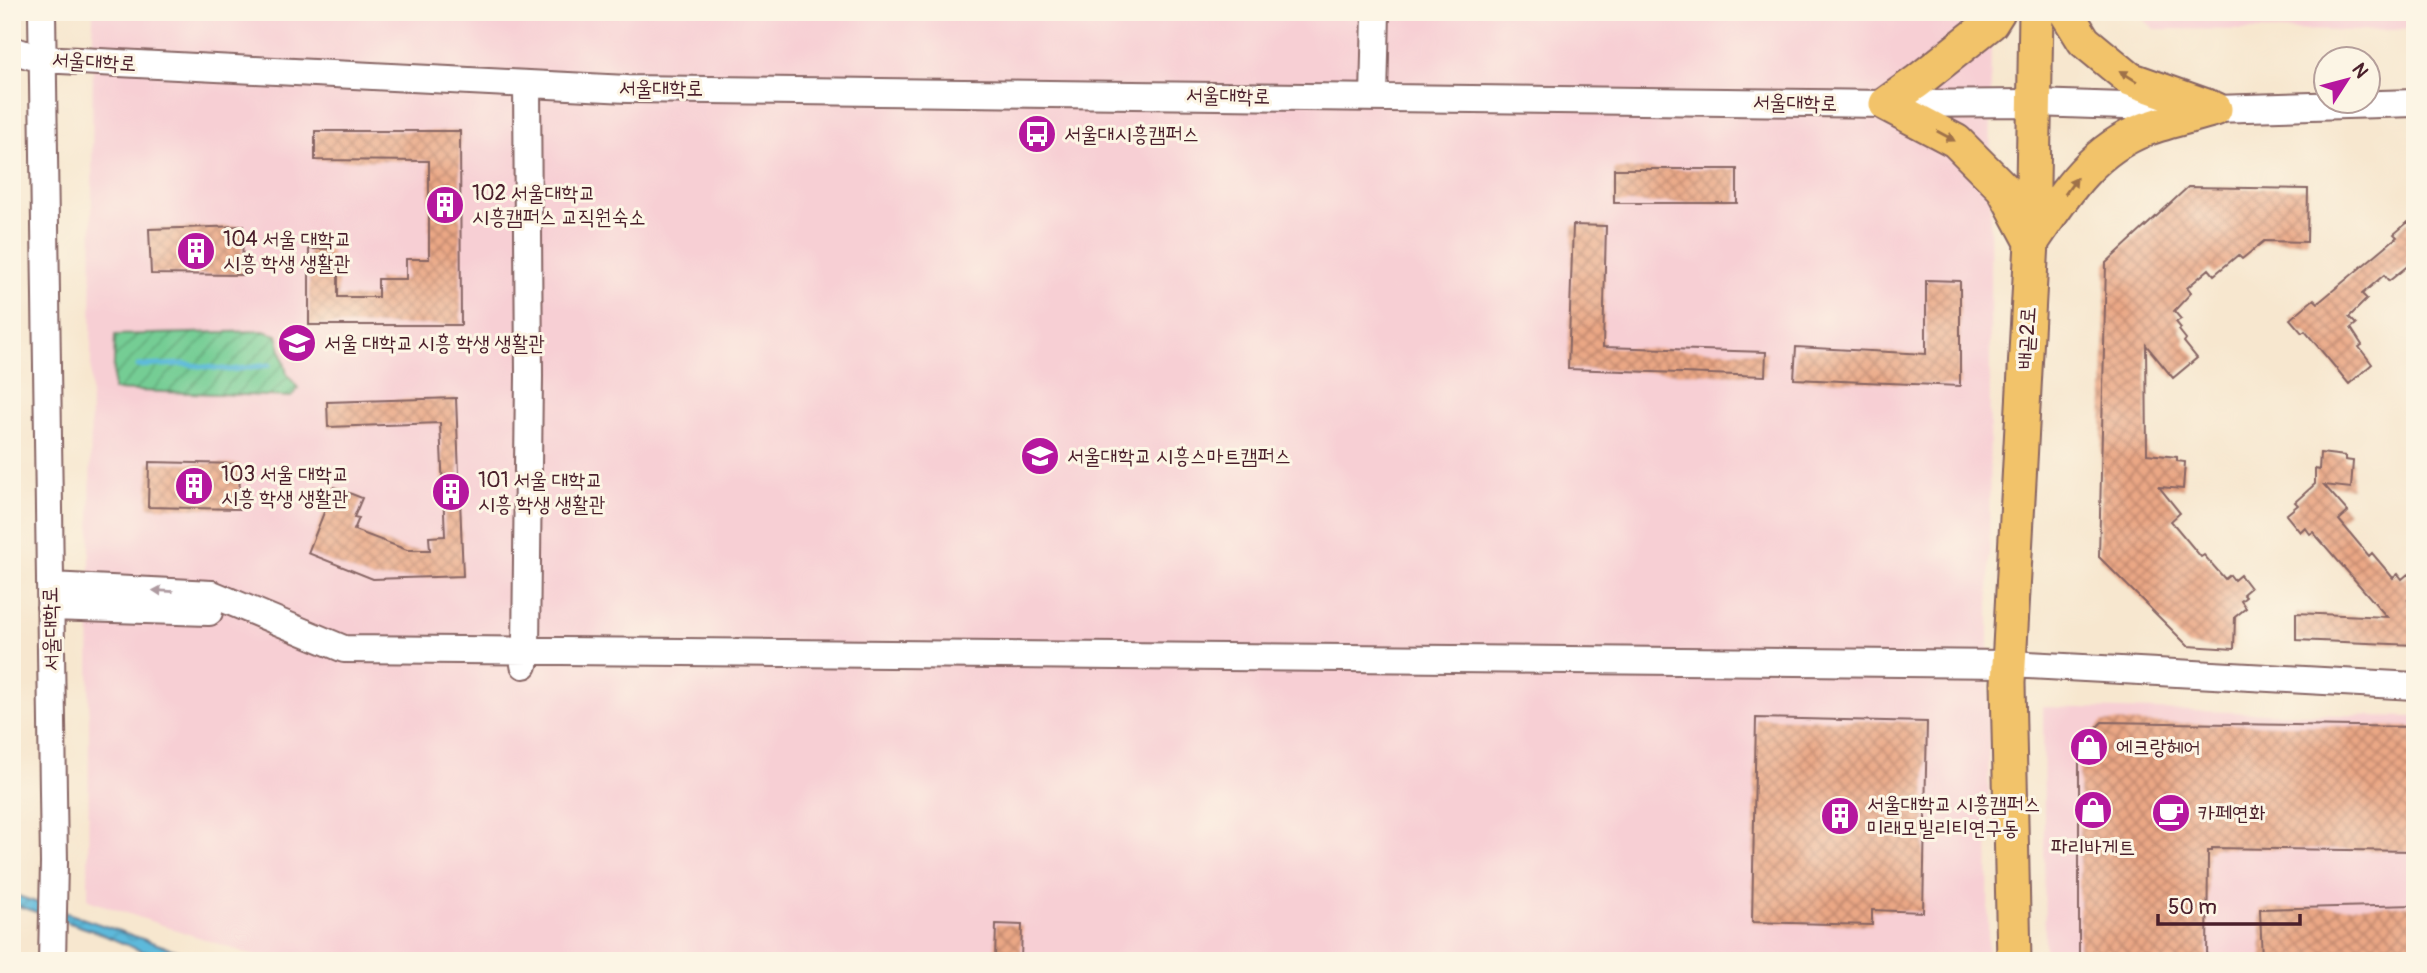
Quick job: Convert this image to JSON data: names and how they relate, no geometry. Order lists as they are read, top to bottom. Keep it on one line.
{"streets":{"main road":["배곧2로"],"street":["서울대학로"]},"crossings":[["서울대학로","배곧2로"]],"places":{"bus stop":["서울대시흥캠퍼스"],"building":["102 서울대학교 시흥캠퍼스 교직원숙소","104 서울 대학교 시흥 학생 생활관","103 서울 대학교 시흥 학생 생활관","101 서울 대학교 시흥 학생 생활관","서울대학교 시흥캠퍼스 미래모빌리티연구동"],"school or university":["서울 대학교 시흥 학생 생활관","서울대학교 시흥스마트캠퍼스"],"shop":["에크랑헤어","파리바게트"],"cafe":["카페연화"]},"scale_bar":"50 m","north":"top right"}
